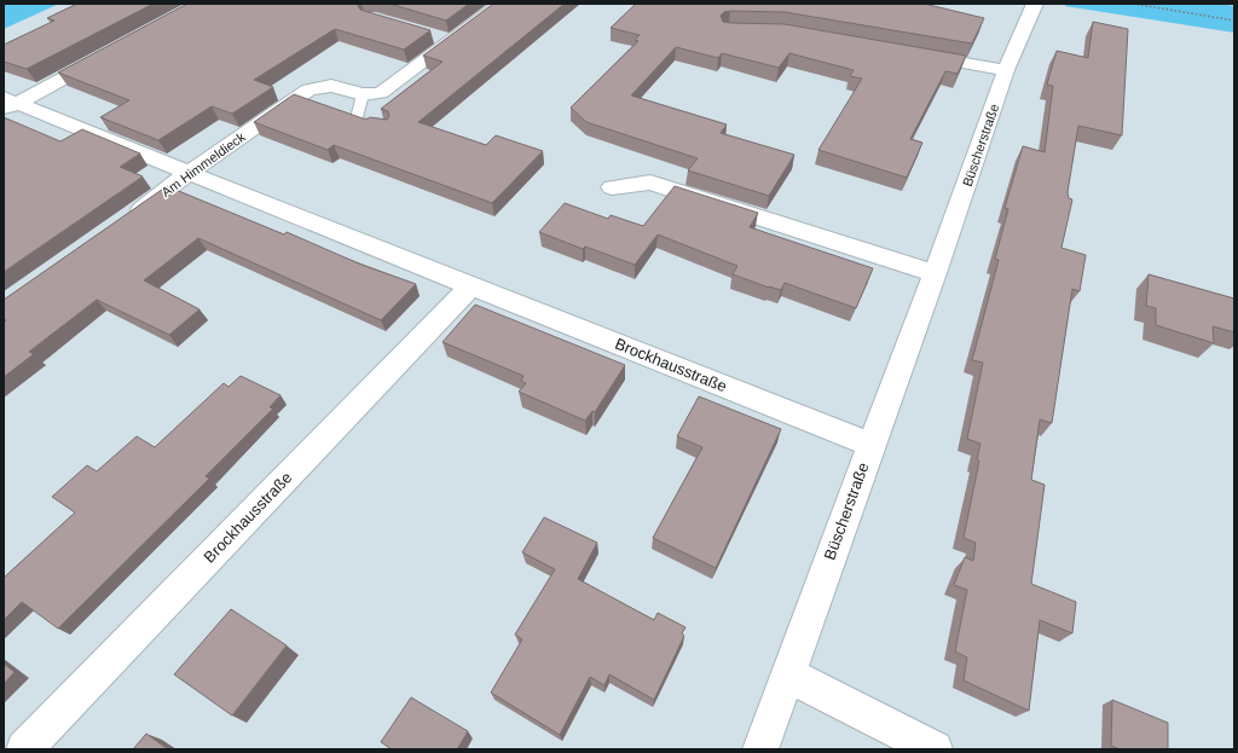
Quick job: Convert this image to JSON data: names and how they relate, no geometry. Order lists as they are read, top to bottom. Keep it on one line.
{"streets":{"street":["Büscherstraße","Am Himmeldieck","Brockhausstraße"]},"crossings":[["Büscherstraße","Brockhausstraße"],["Am Himmeldieck","Brockhausstraße"]]}
